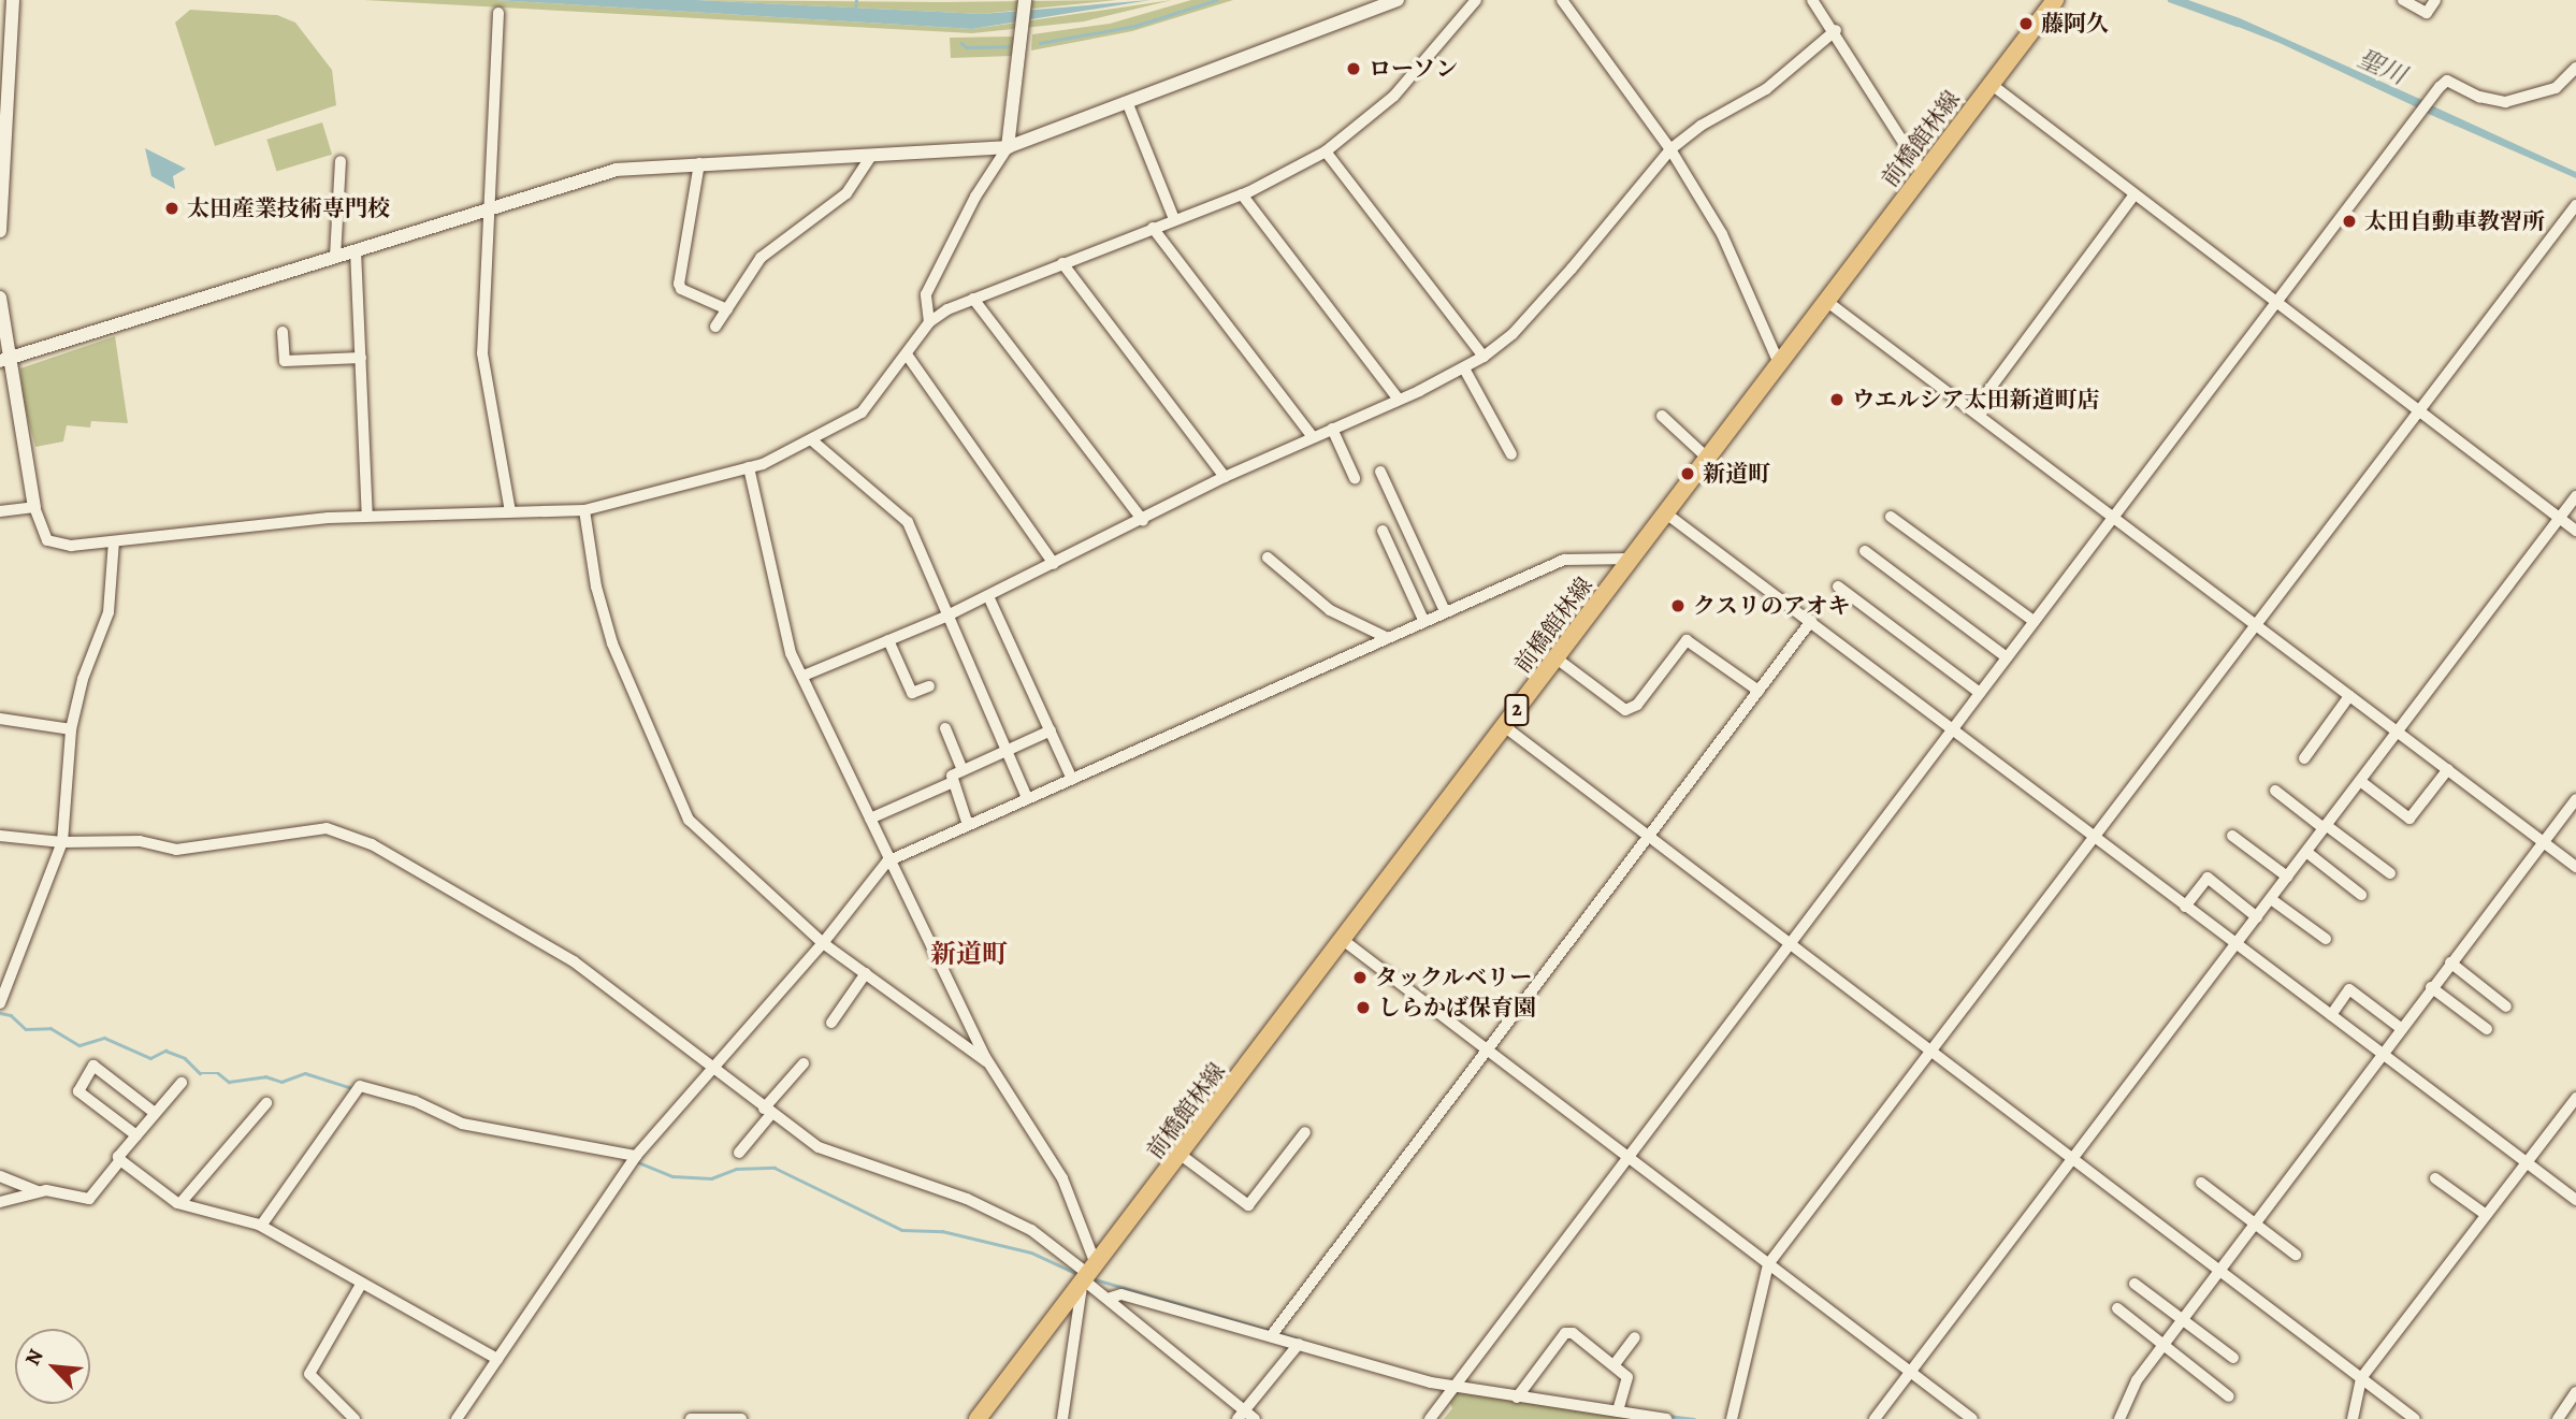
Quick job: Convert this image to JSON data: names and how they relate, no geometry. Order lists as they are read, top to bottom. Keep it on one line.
{"streets":{"main road":["前橋館林線","2"]},"districts":["新道町"],"water":["聖川"],"places":["藤阿久","ローソン","太田産業技術専門校","太田自動車教習所","ウエルシア太田新道町店","新道町","クスリのアオキ","タックルベリー","しらかば保育園"],"north":"top left"}
